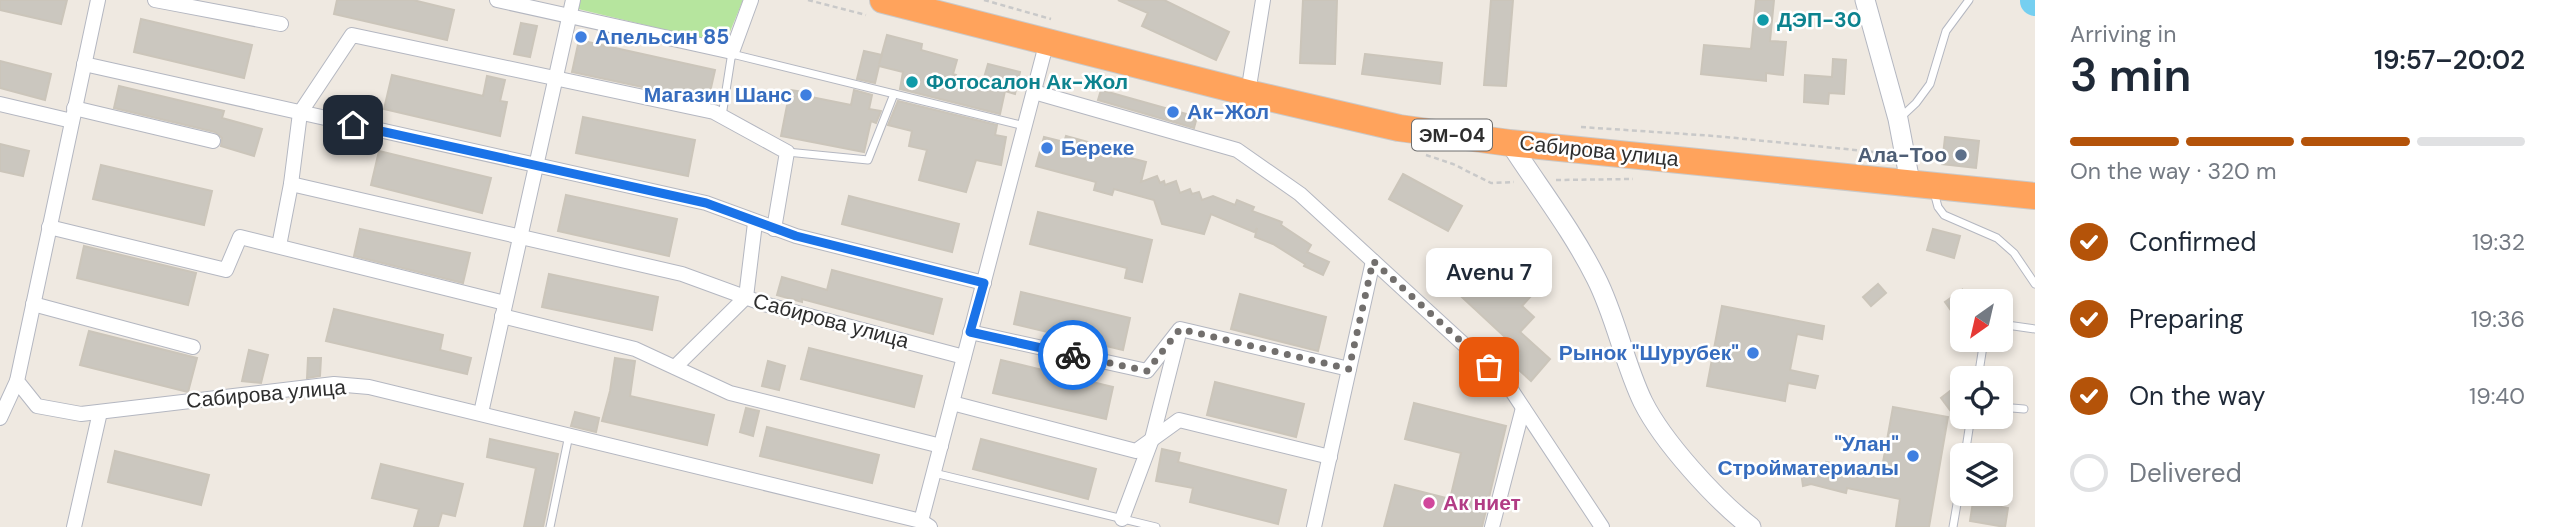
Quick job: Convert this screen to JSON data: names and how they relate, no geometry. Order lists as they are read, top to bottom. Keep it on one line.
{"streets":{"highway":["ЭМ-04","Сабирова улица"]},"places":["ДЭП-30","Апельсин 85","Фотосалон Ак-Жол","Магазин Шанс","Ак-Жол","Береке","Ала-Тоо","Рынок \"Шурубек\"","Avenu 7","\"Улан\" Стройматериалы","Ак ниет"],"north":"bottom left","page":{"heading":["3 min","Arriving in","19:57–20:02"],"bar":"On the way · 320 m","list":[["Confirmed","19:32"],["Preparing","19:36"],["On the way","19:40"],"Delivered"],"bubble":"Avenu 7"}}
